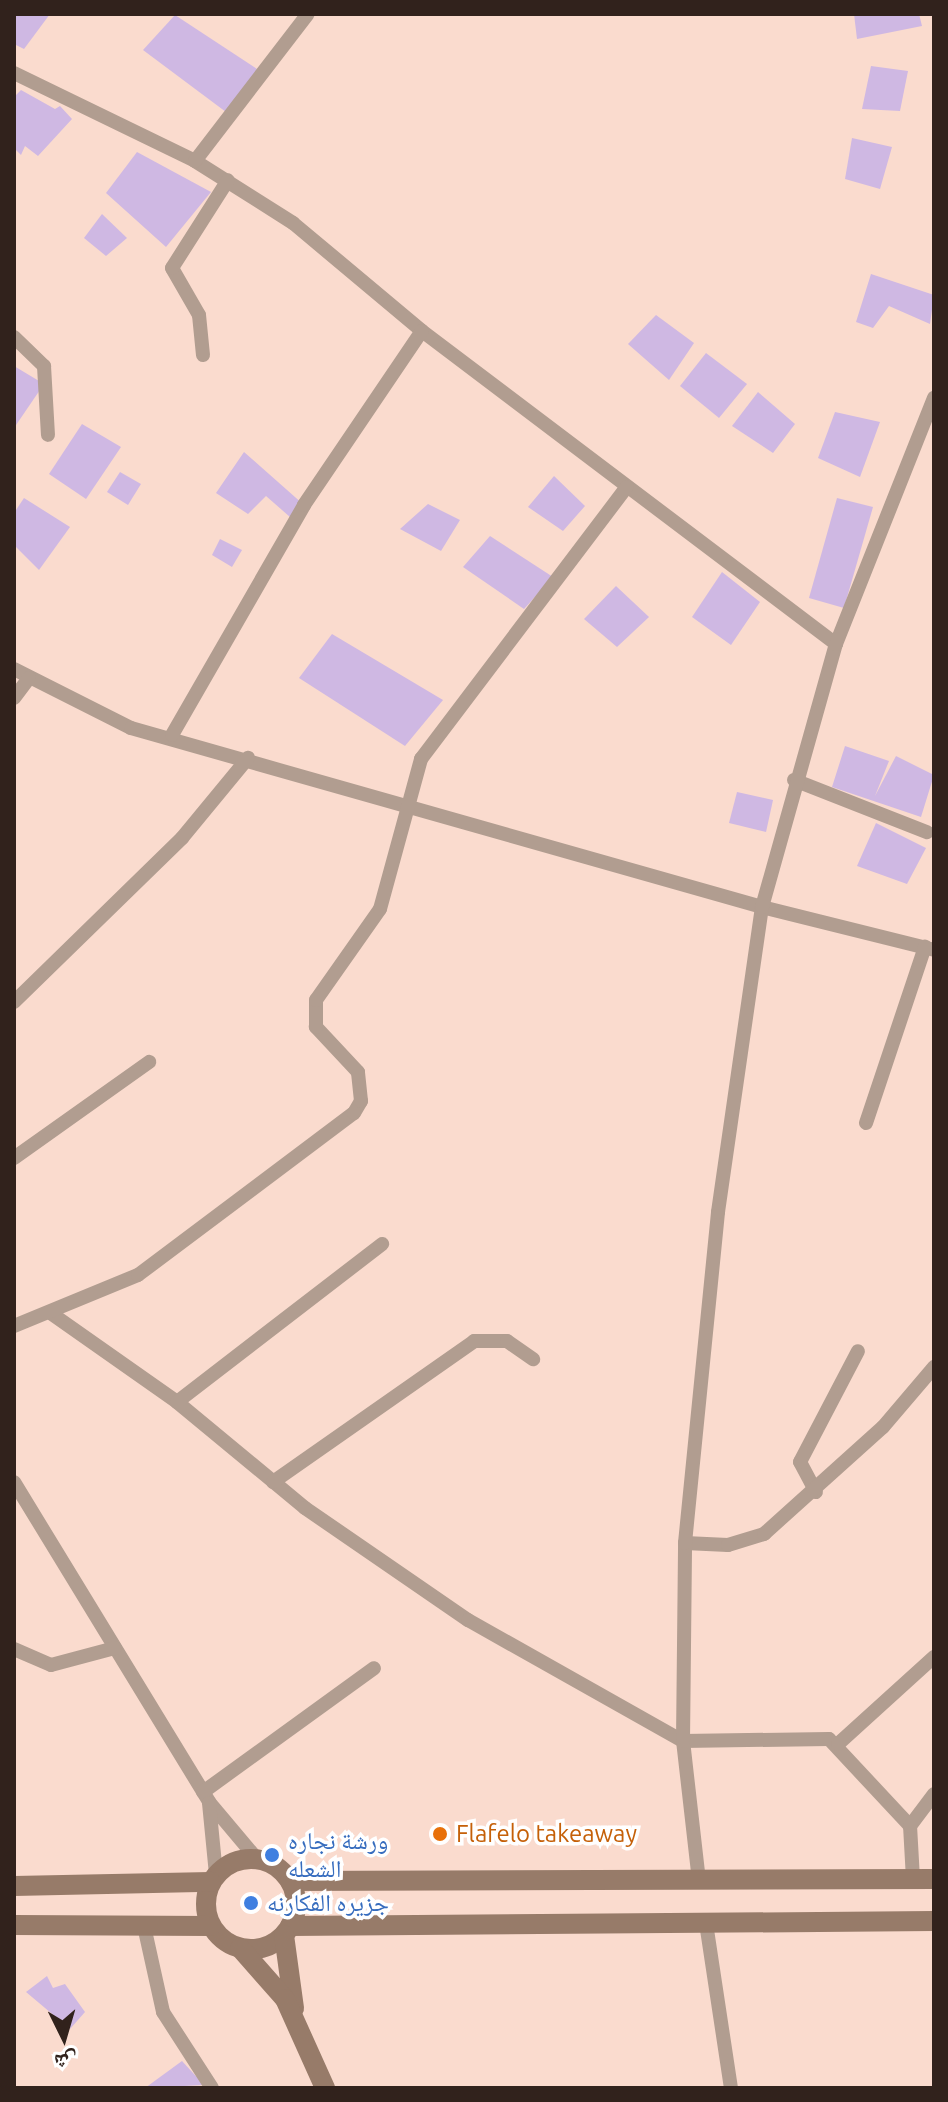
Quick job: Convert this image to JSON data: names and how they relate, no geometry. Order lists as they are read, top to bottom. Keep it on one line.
{"places":["Flafelo takeaway","ورشة نجاره الشعله","جزيره الفكارنه"],"north":"bottom"}
